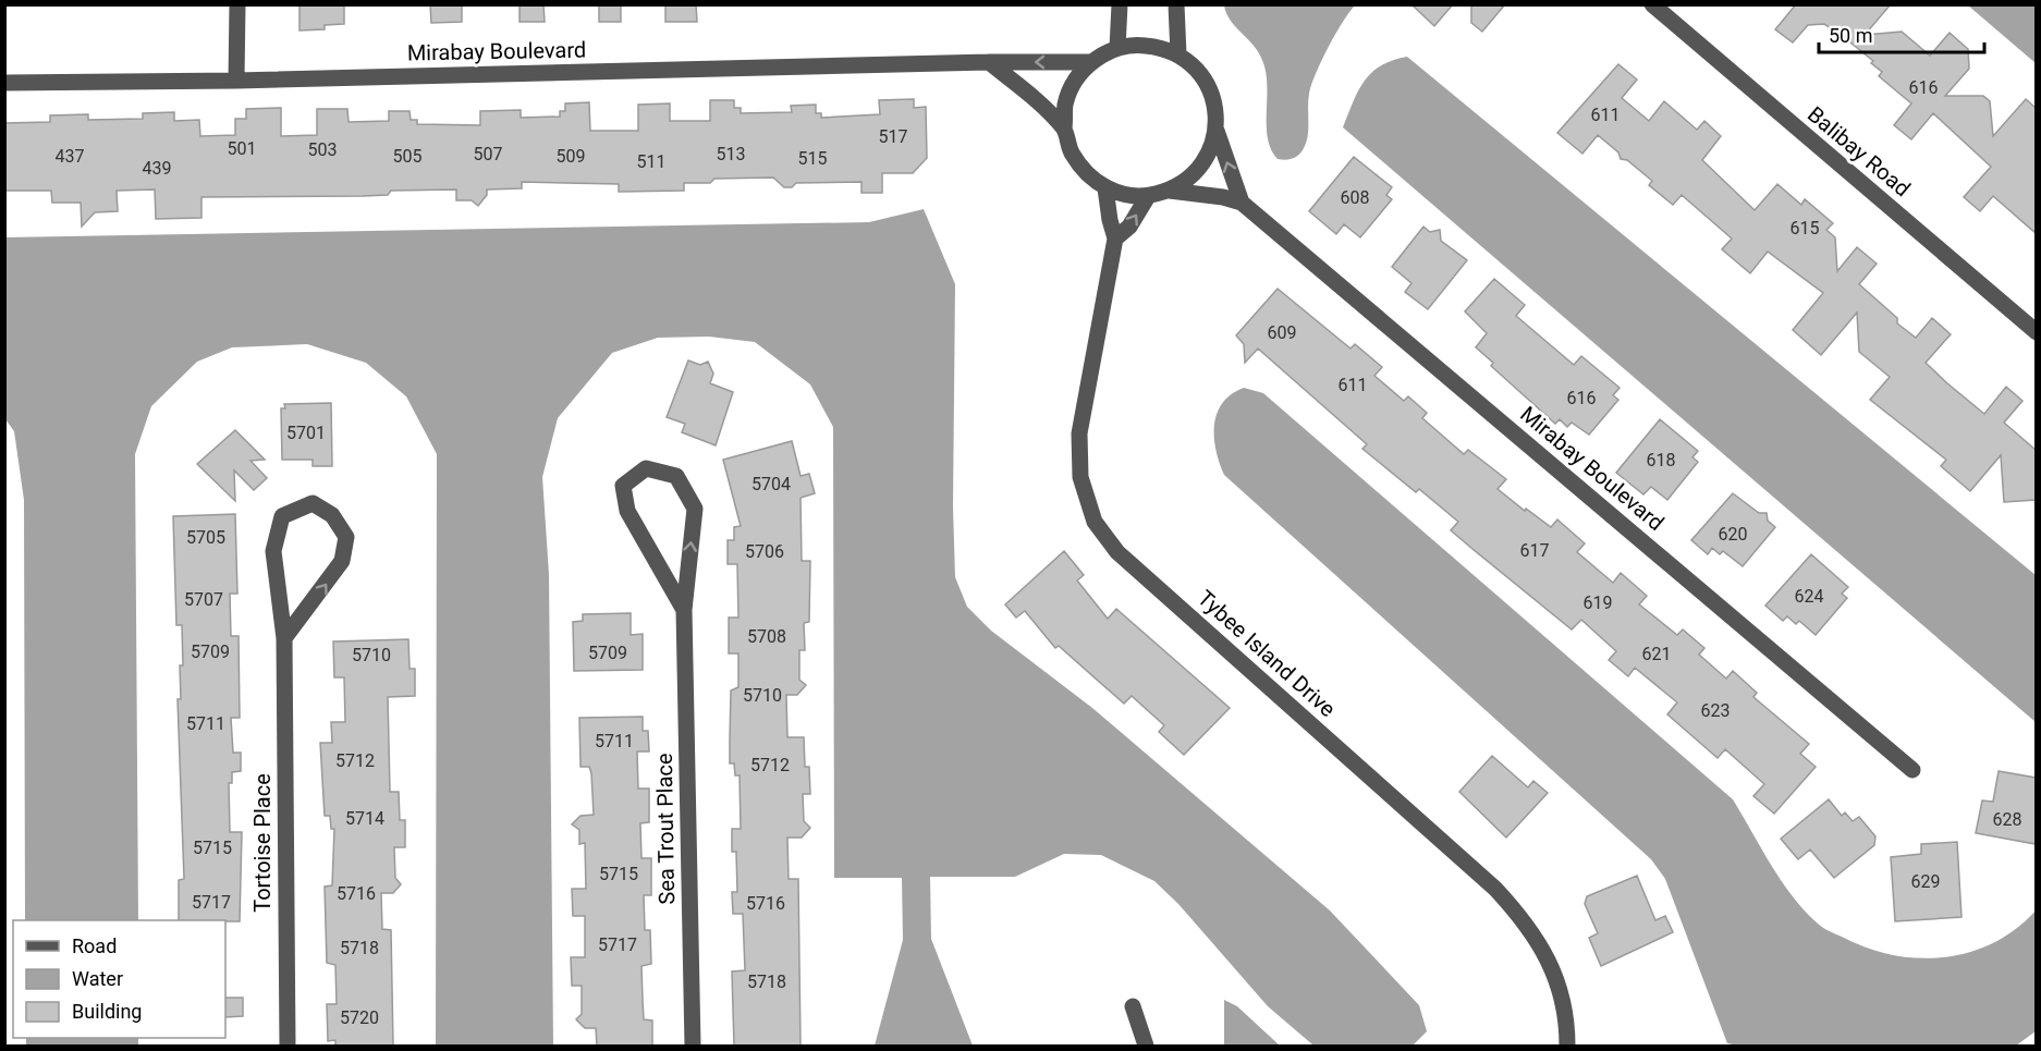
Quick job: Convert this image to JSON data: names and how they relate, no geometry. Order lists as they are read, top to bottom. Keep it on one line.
{"streets":{"street":["Mirabay Boulevard","Balibay Road","Tybee Island Drive","Sea Trout Place","Tortoise Place"]},"crossings":[["Mirabay Boulevard","Tybee Island Drive"]],"house_numbers":["616","611","517","501","503","507","513","437","505","509","515","511","439","608","615","609","611","616","5701","618","5704","620","5705","617","5706","624","5707","619","5708","5709","5709","621","5710","5710","623","5711","5711","5712","5712","5714","628","5715","5715","629","5716","5717","5716","5717","5718","5718","5720"],"legend":["Road","Water","Building"],"scale_bar":"50 m"}
